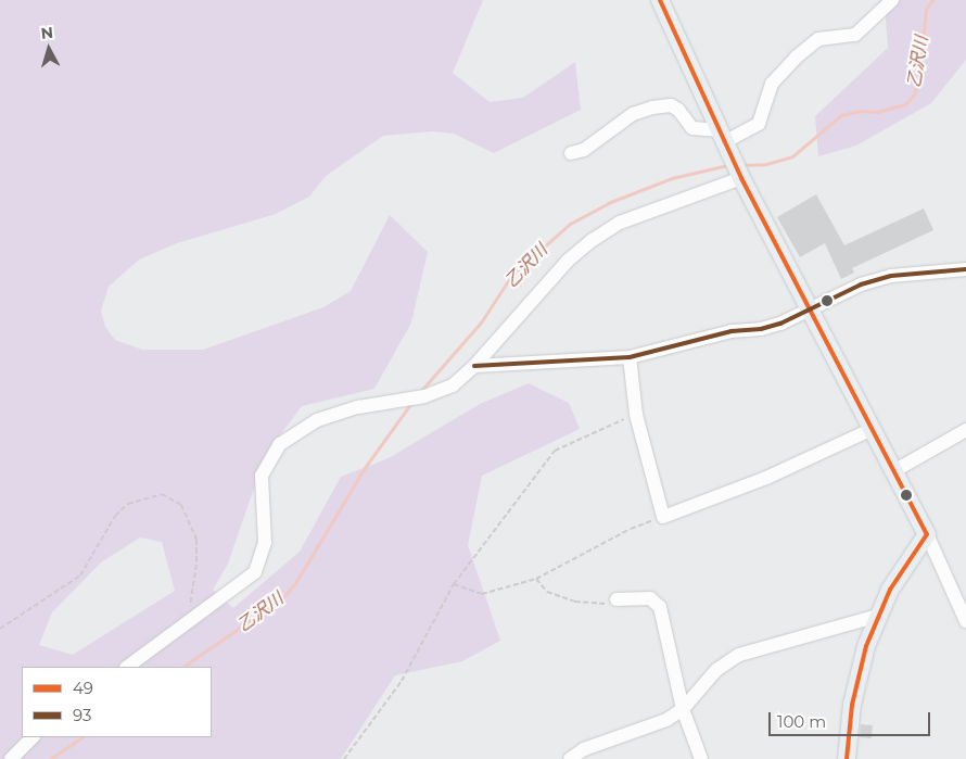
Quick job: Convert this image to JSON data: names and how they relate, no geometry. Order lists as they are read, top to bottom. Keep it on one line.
{"water":["乙沢川"],"lines":["transit line 49","transit line 93"],"legend":["49","93"],"scale_bar":"100 m","north":"top"}
